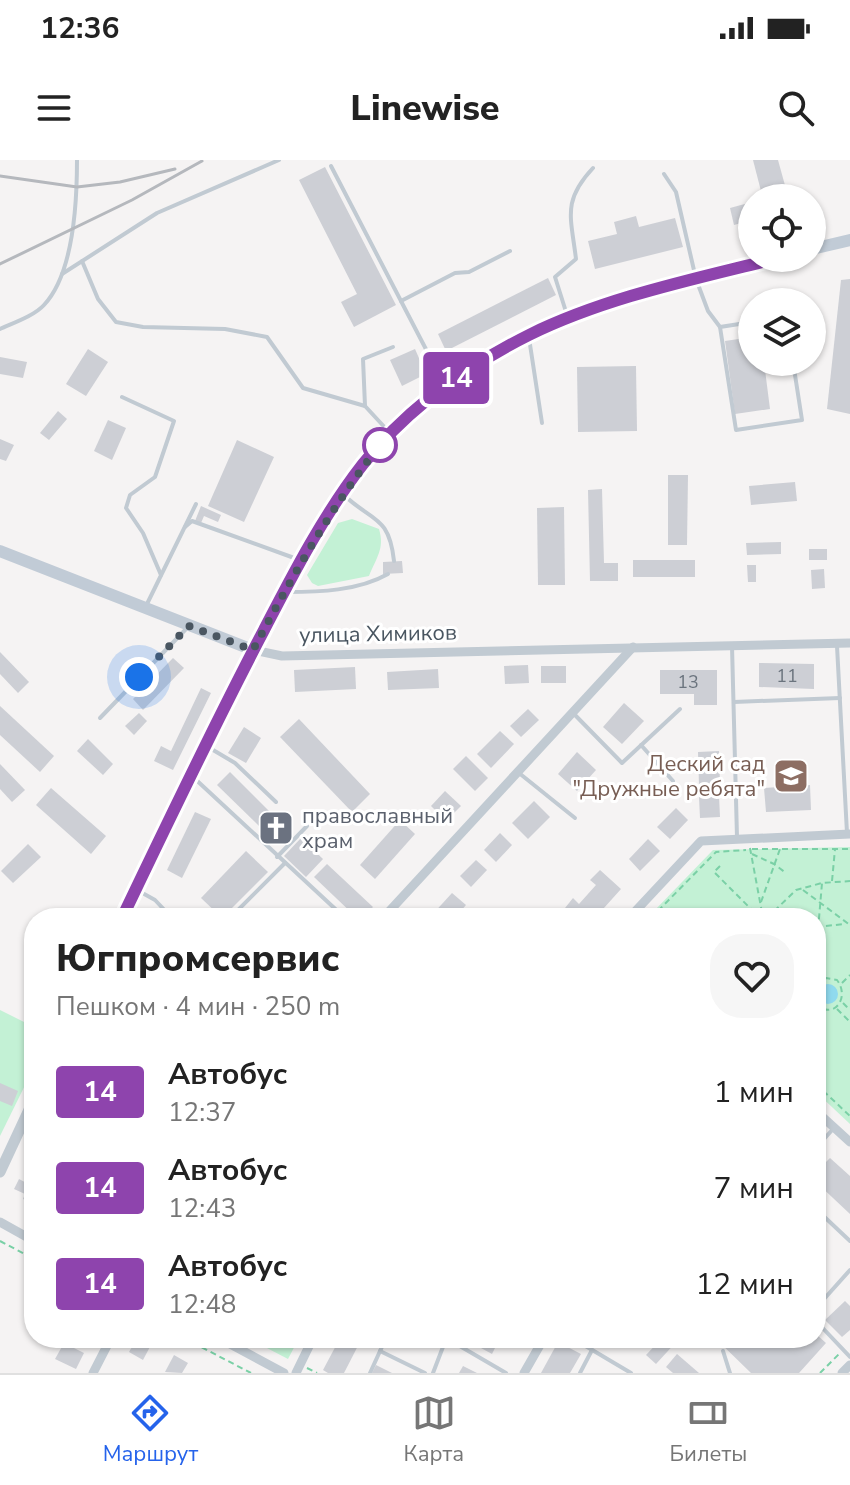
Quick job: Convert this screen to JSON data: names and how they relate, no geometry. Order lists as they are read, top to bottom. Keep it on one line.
{"streets":{"main road":["улица Химиков"]},"places":{"school or university":["Деский сад \"Дружные ребята\""],"church":["православный храм"]},"lines":["bus line 14"],"house_numbers":["11","13"],"page":{"status":"12:36","header":"Linewise","on_map":"14","heading":["Югпромсервис","Пешком · 4 мин · 250 m"],"list":[{"mark":"14","name":"Автобус","note":"12:37","value":"1 мин"},{"mark":"14","name":"Автобус","note":"12:43","value":"7 мин"},{"mark":"14","name":"Автобус","note":"12:48","value":"12 мин"}],"tabs":["Маршрут","Карта","Билеты"]}}
